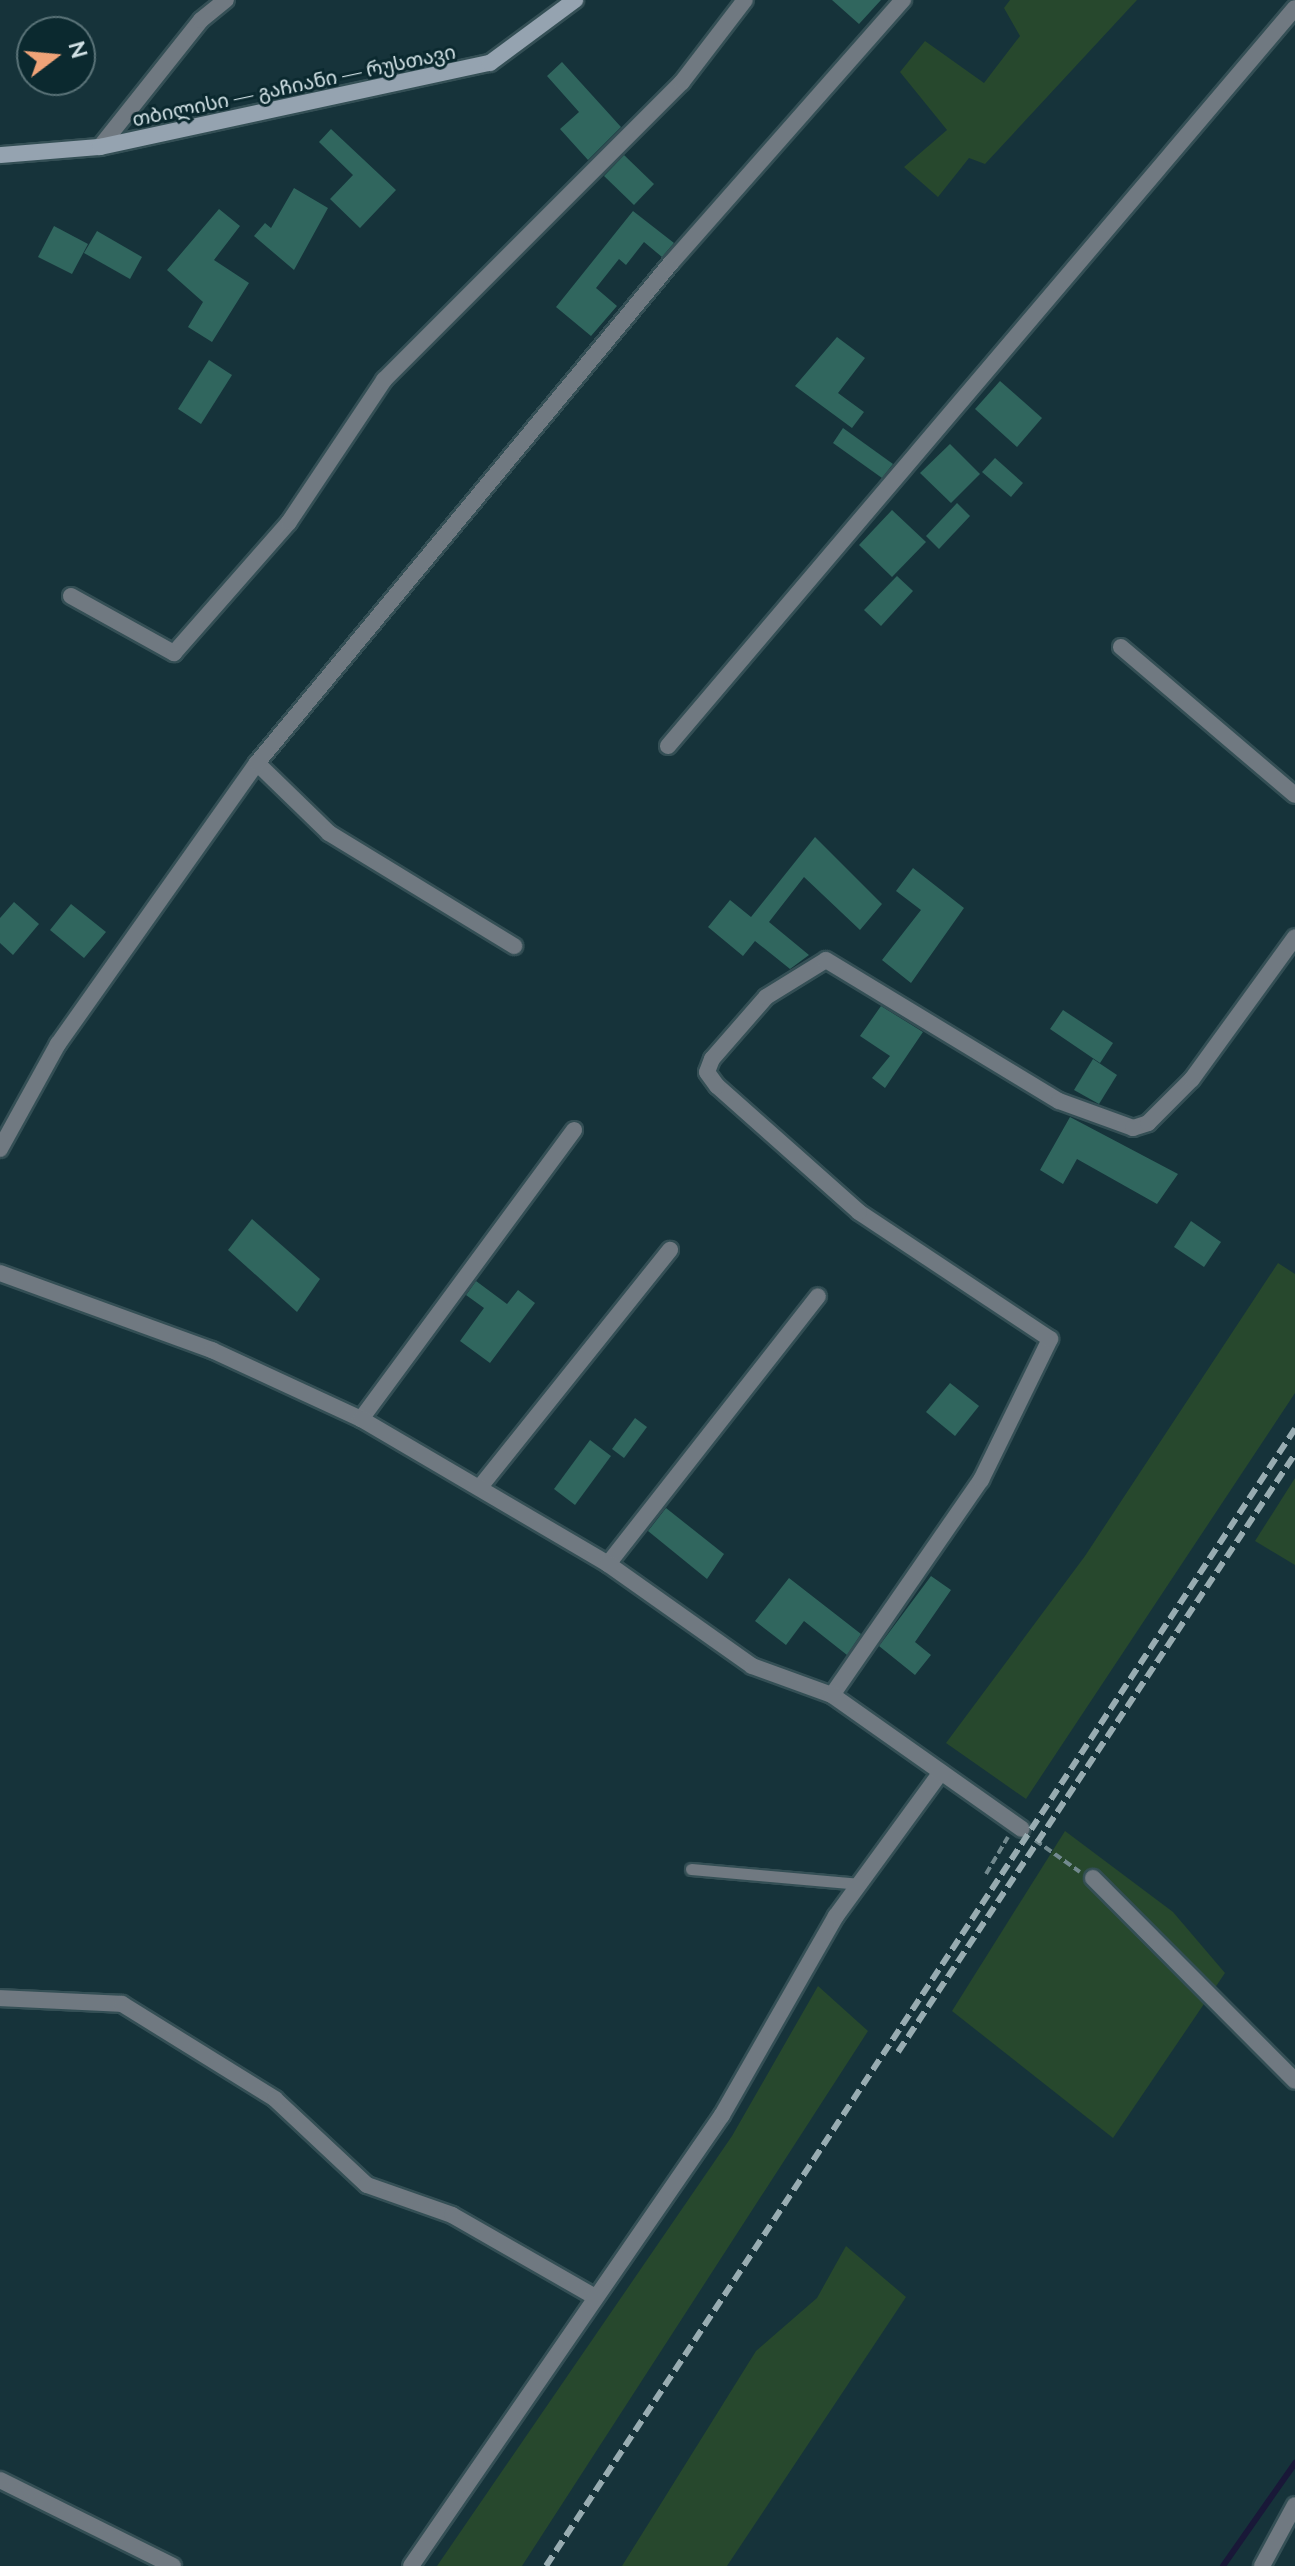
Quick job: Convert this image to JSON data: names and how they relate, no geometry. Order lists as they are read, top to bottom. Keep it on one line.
{"streets":{"main road":["თბილისი — გაჩიანი — რუსთავი"]},"north":"right"}
